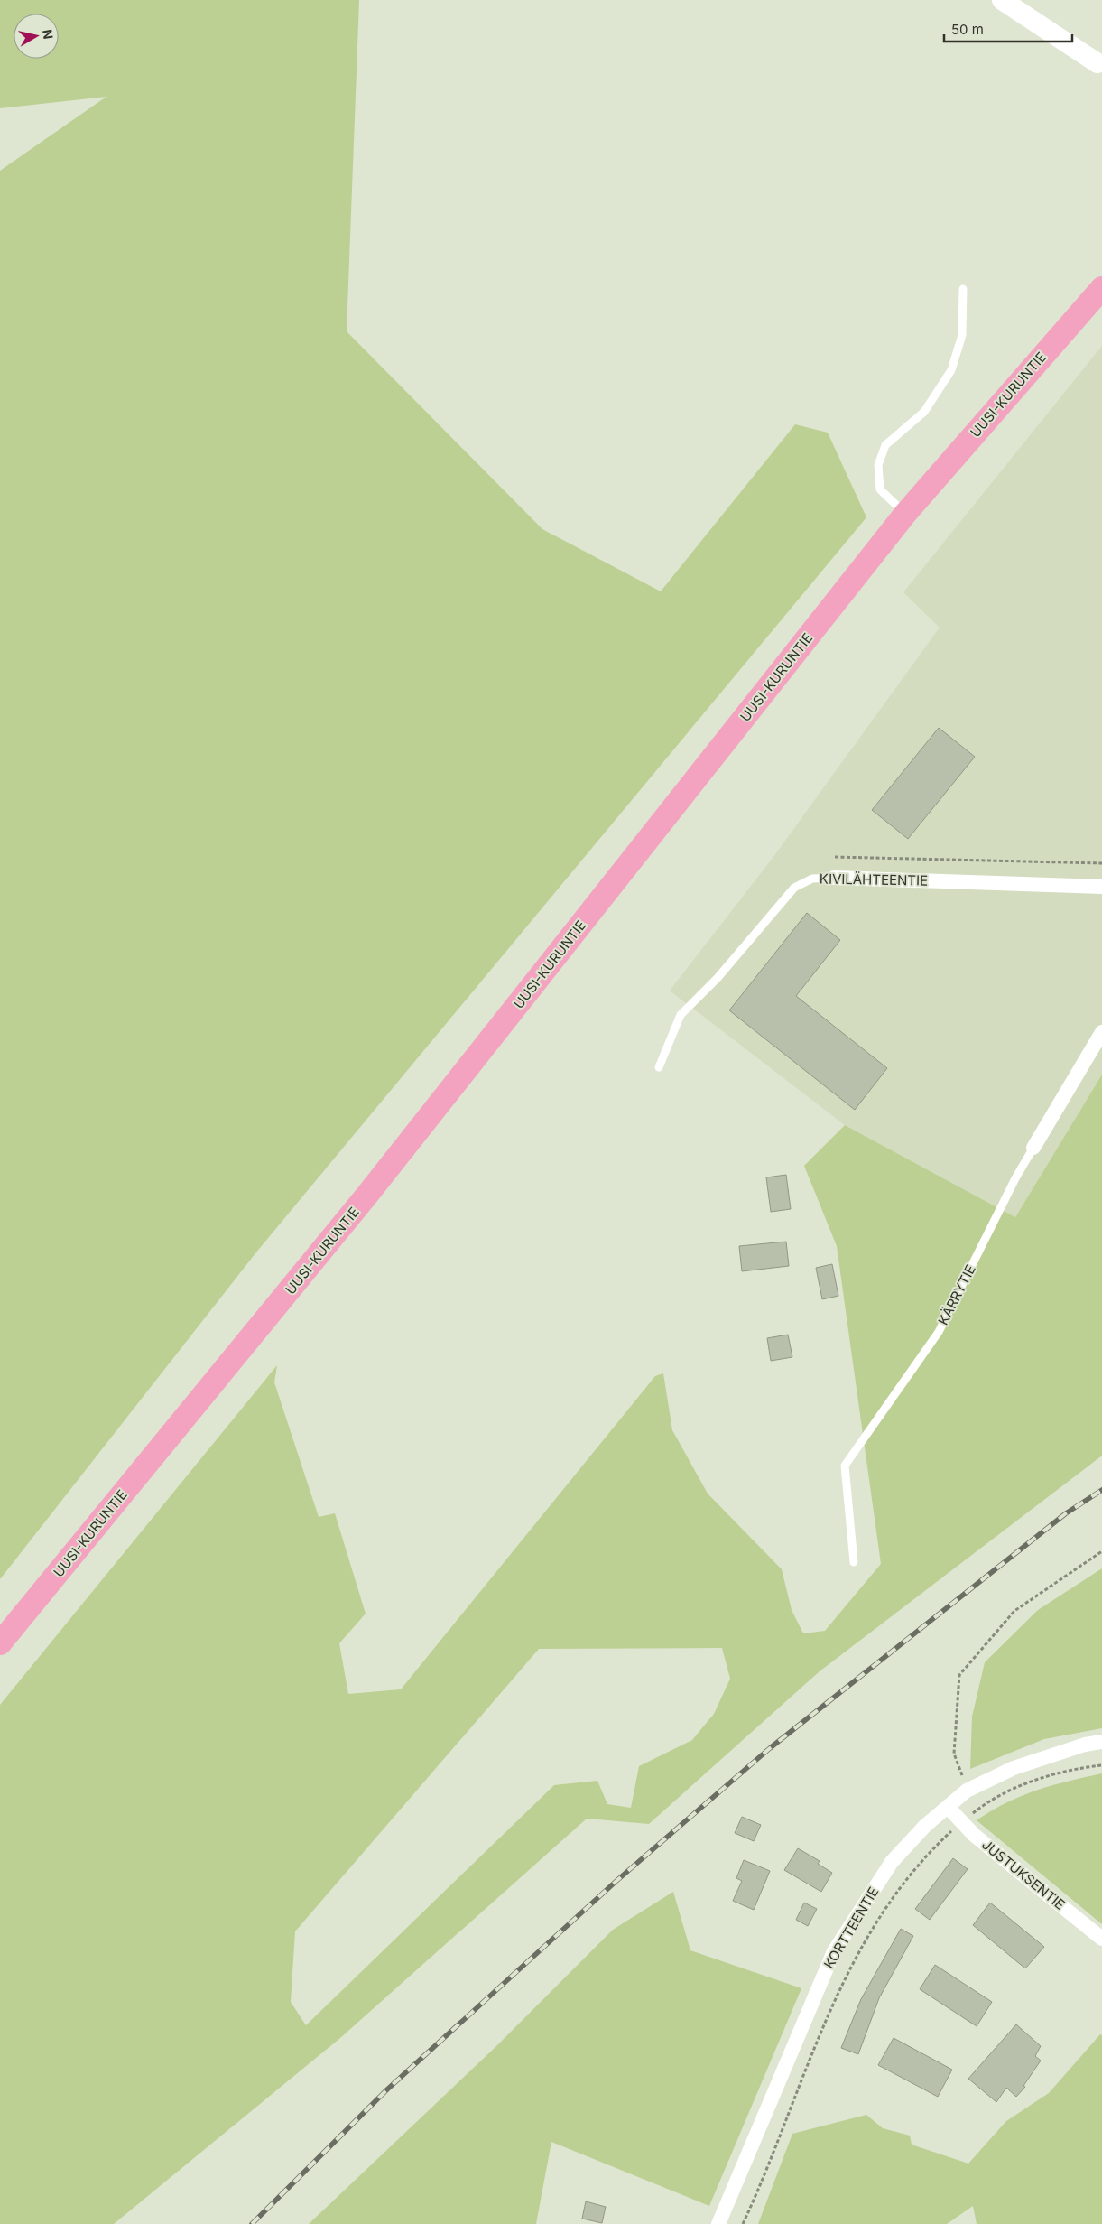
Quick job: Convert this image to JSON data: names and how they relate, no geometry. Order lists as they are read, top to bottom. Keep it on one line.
{"streets":{"main road":["UUSI-KURUNTIE"],"street":["KIVILÄHTEENTIE","KÄRRYTIE","JUSTUKSENTIE","KORTTEENTIE"]},"crossings":[["JUSTUKSENTIE","KORTTEENTIE"]],"scale_bar":"50 m","north":"right"}
